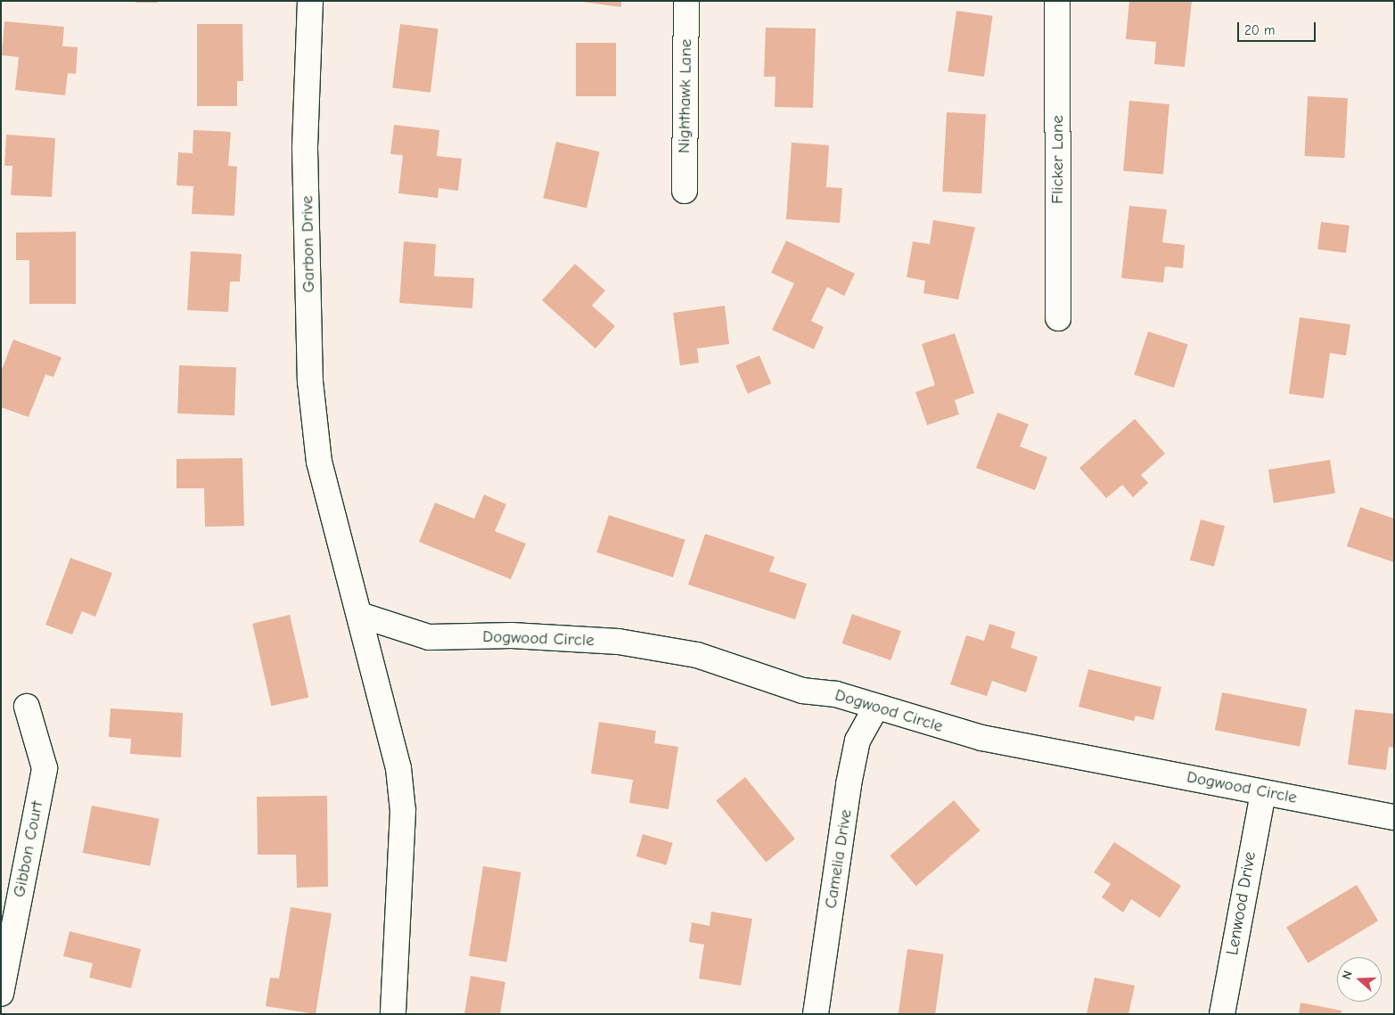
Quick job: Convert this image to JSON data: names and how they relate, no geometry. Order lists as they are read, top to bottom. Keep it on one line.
{"streets":{"street":["Nighthawk Lane","Flicker Lane","Garbon Drive","Dogwood Circle","Gibbon Court","Camelia Drive","Lenwood Drive"]},"crossings":[["Garbon Drive","Dogwood Circle"],["Dogwood Circle","Camelia Drive"],["Dogwood Circle","Lenwood Drive"]],"scale_bar":"20 m","north":"left"}
